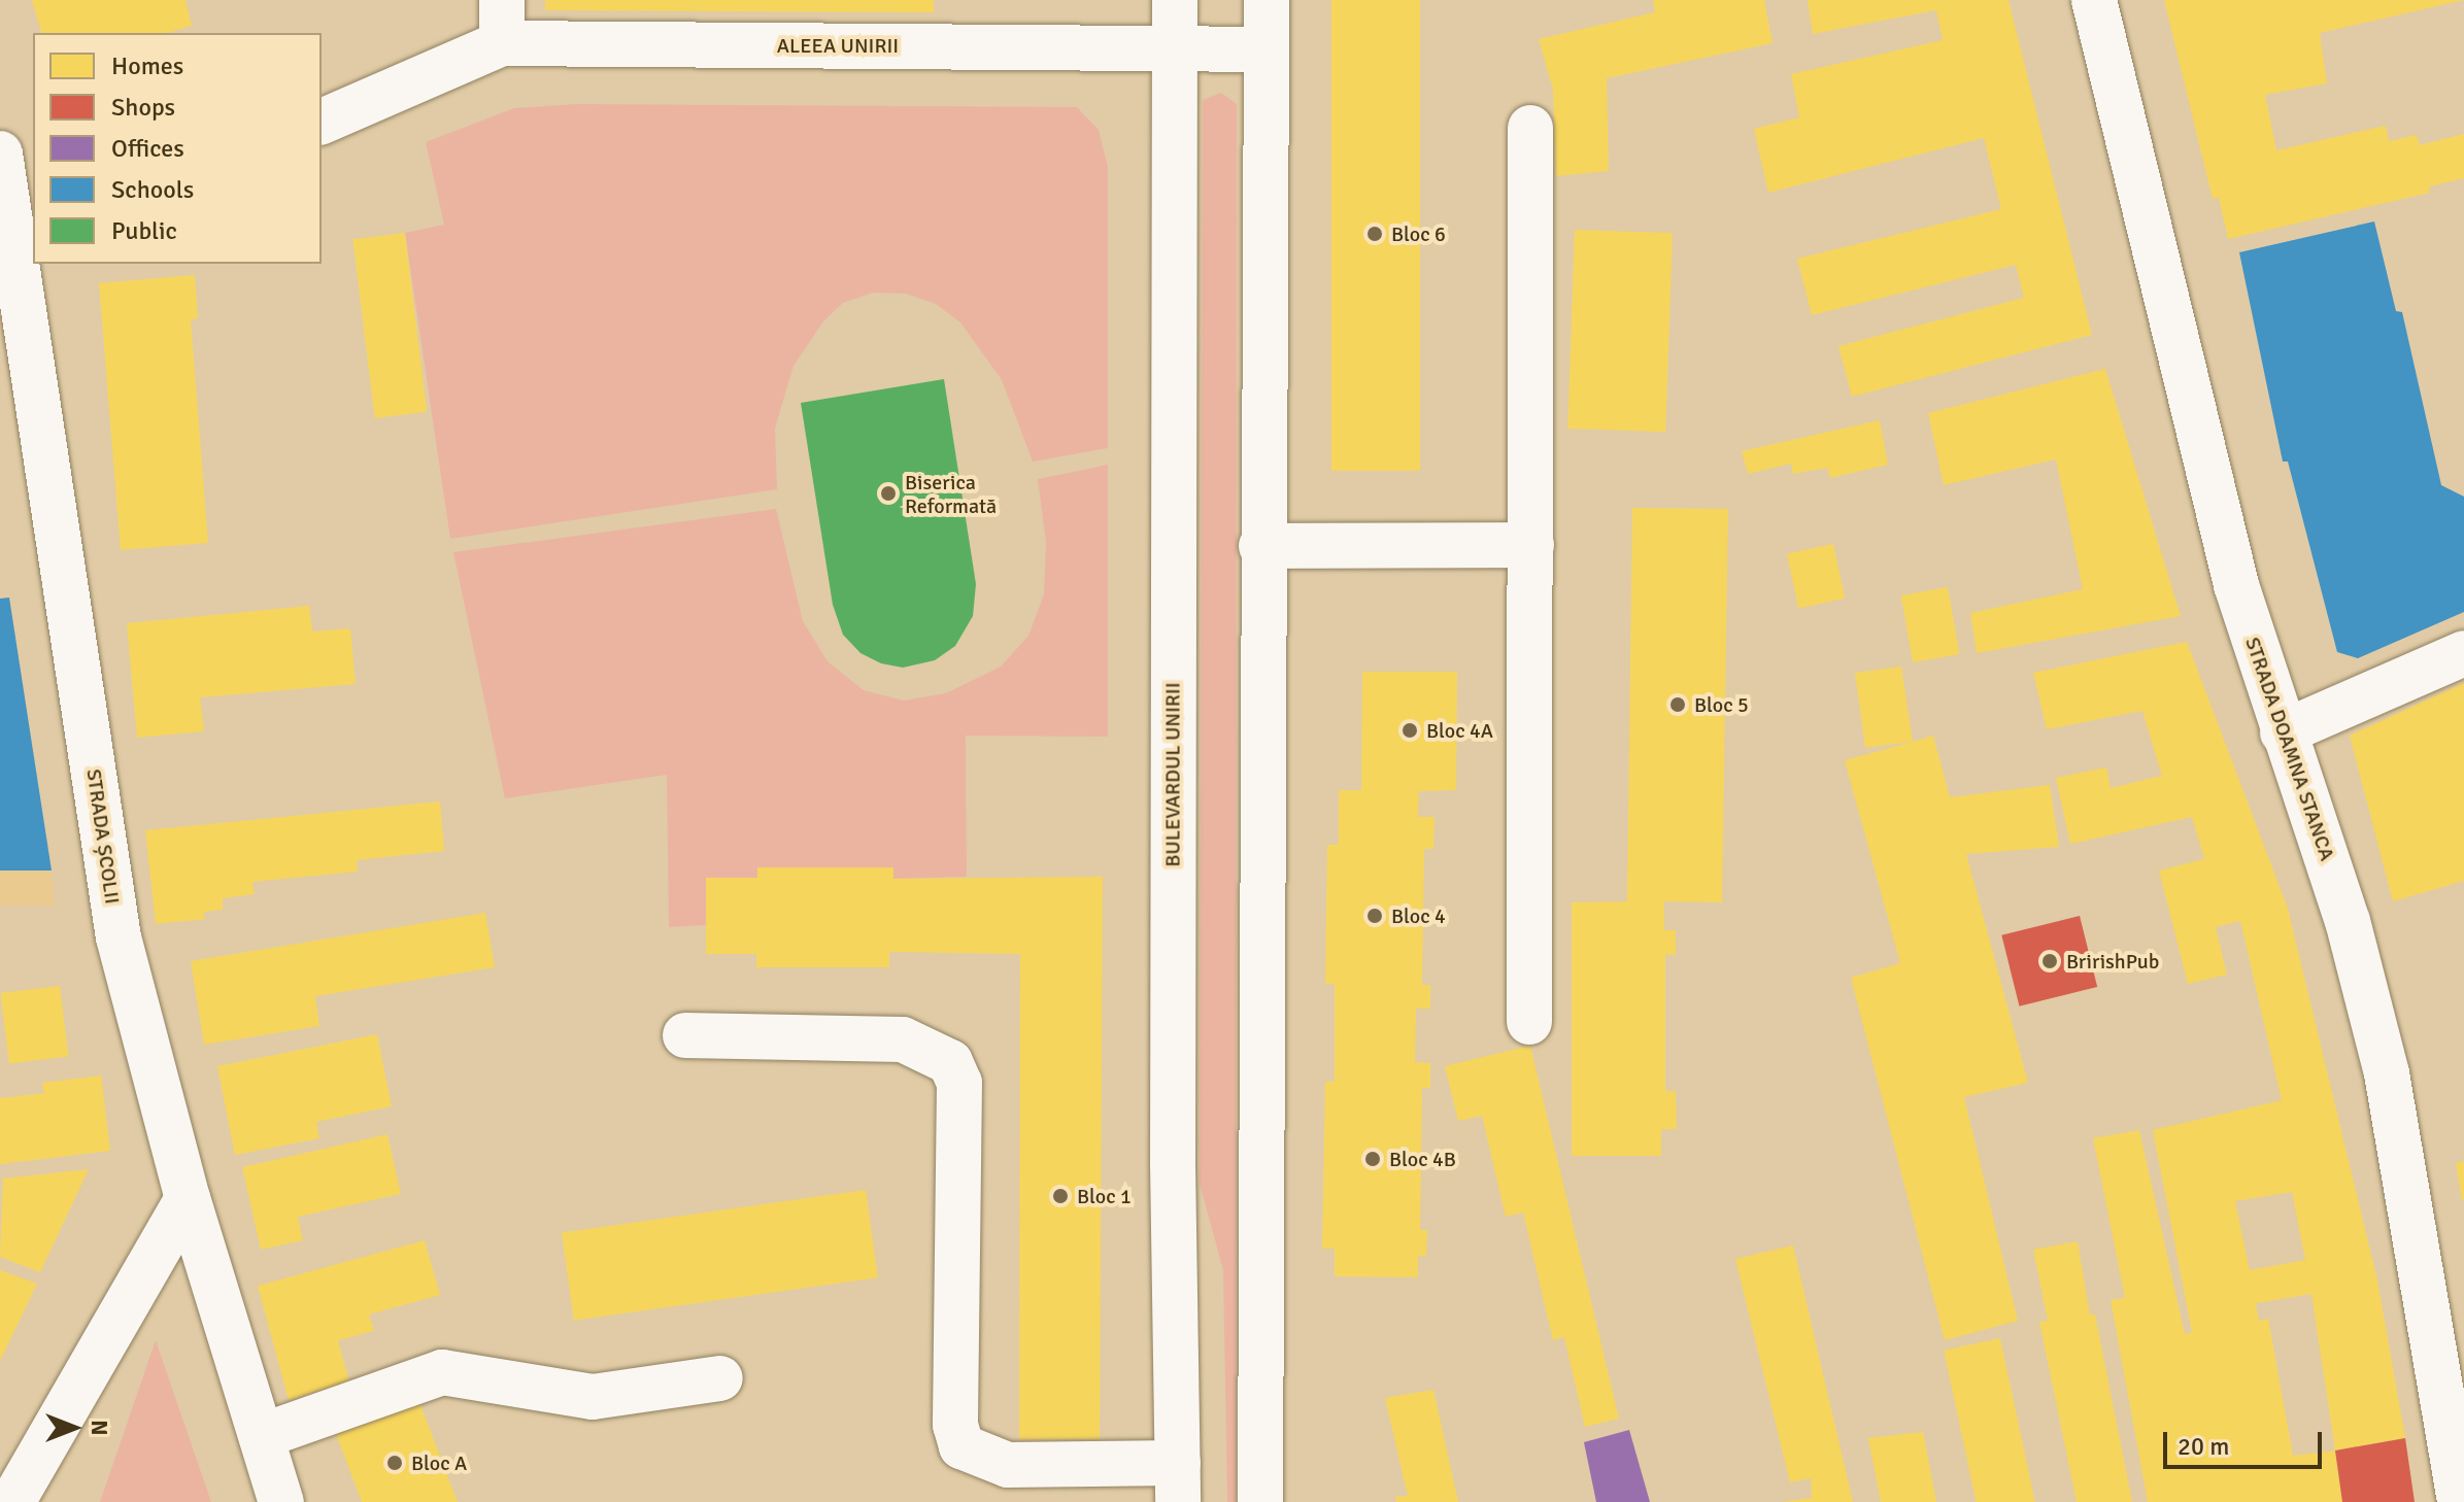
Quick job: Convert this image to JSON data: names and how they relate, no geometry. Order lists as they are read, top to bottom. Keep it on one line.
{"streets":{"street":["ALEEA UNIRII","STRADA DOAMNA STANCA","BULEVARDUL UNIRII","STRADA ȘCOLII"]},"crossings":[["ALEEA UNIRII","BULEVARDUL UNIRII"]],"places":["Bloc 6","Biserica Reformată","Bloc 5","Bloc 4A","Bloc 4","BririshPub","Bloc 4B","Bloc 1","Bloc A"],"legend":["Homes","Shops","Offices","Schools","Public"],"scale_bar":"20 m","north":"right"}
